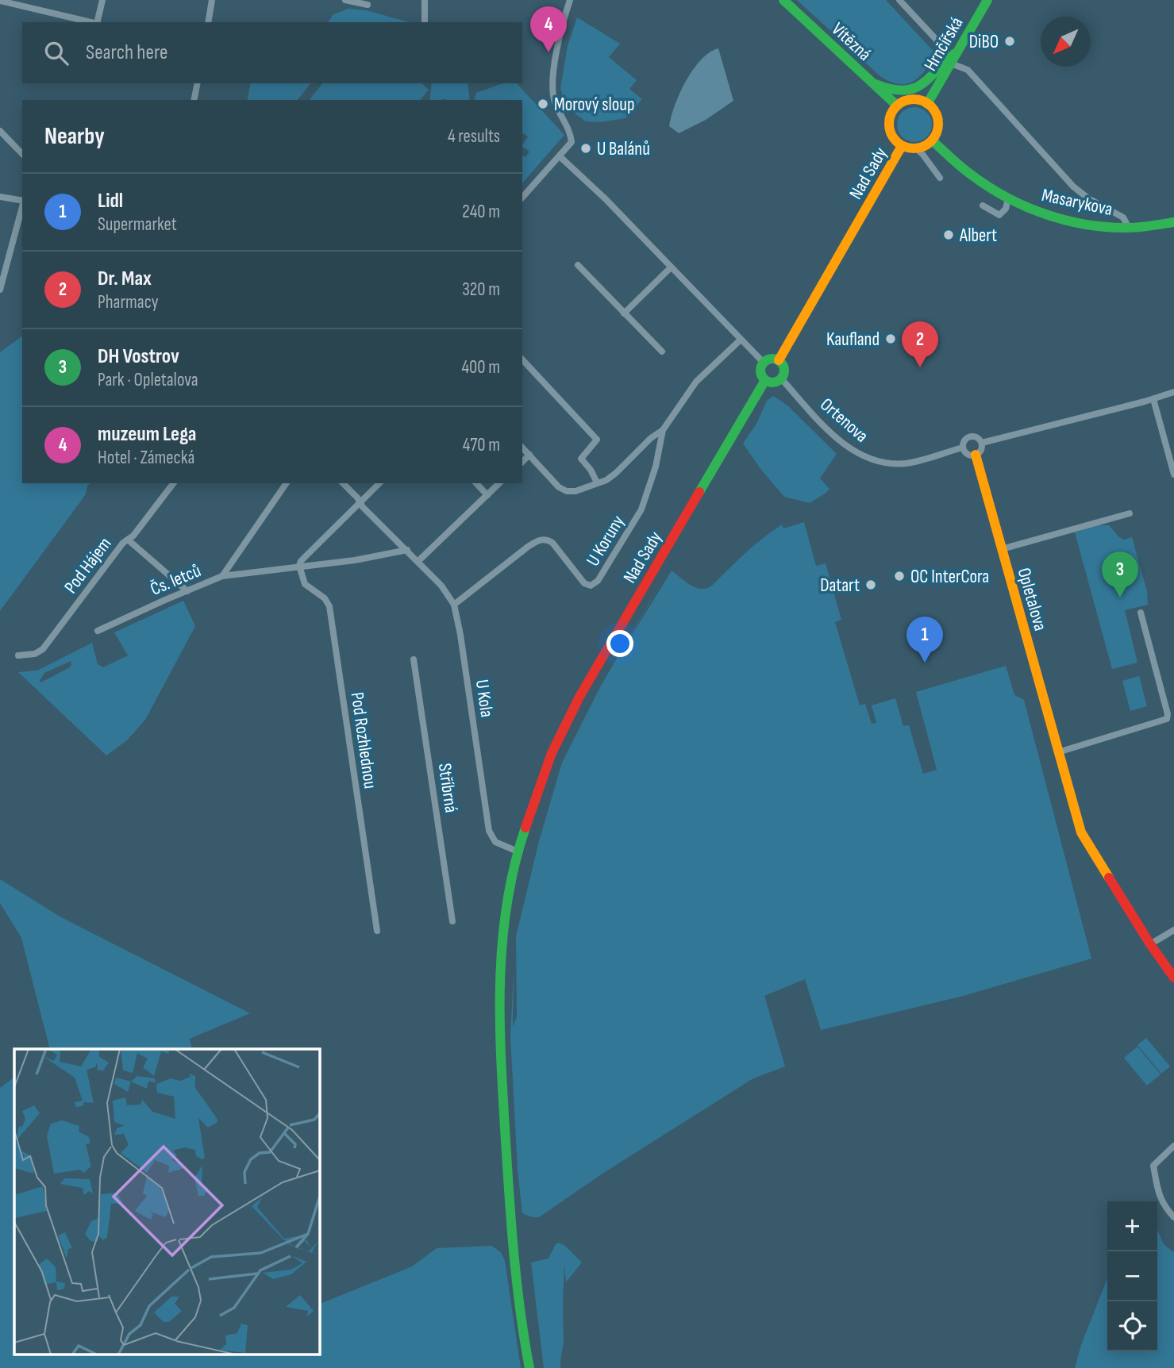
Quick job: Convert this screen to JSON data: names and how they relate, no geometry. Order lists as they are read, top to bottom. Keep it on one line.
{"streets":{"street":["Vítězná","Hrnčířská","Nad Sady","Masarykova","Ortenova","U Koruny","Pod Hájem","Čs. letců","Opletalova","U Kola","Pod Rozhlednou","Stříbrná"]},"crossings":[["Vítězná","Hrnčířská"],["Vítězná","Nad Sady"],["Vítězná","Masarykova"],["Hrnčířská","Nad Sady"],["Hrnčířská","Masarykova"],["Nad Sady","Masarykova"],["Nad Sady","Ortenova"],["Nad Sady","U Kola"],["Ortenova","Opletalova"],["U Koruny","U Kola"]],"places":["DiBO","Morový sloup","U Balánů","Albert","Kaufland","OC InterCora","Datart"],"north":"bottom left","page":{"pins":["4","2","3","1"],"search":"Search here","heading":["Nearby","4 results"],"list":[{"mark":"1","name":"Lidl","note":"Supermarket","value":"240 m"},{"mark":"2","name":"Dr. Max","note":"Pharmacy","value":"320 m"},{"mark":"3","name":"DH Vostrov","note":"Park · Opletalova","value":"400 m"},{"mark":"4","name":"muzeum Lega","note":"Hotel · Zámecká","value":"470 m"}],"map_buttons":["+","−"]}}
